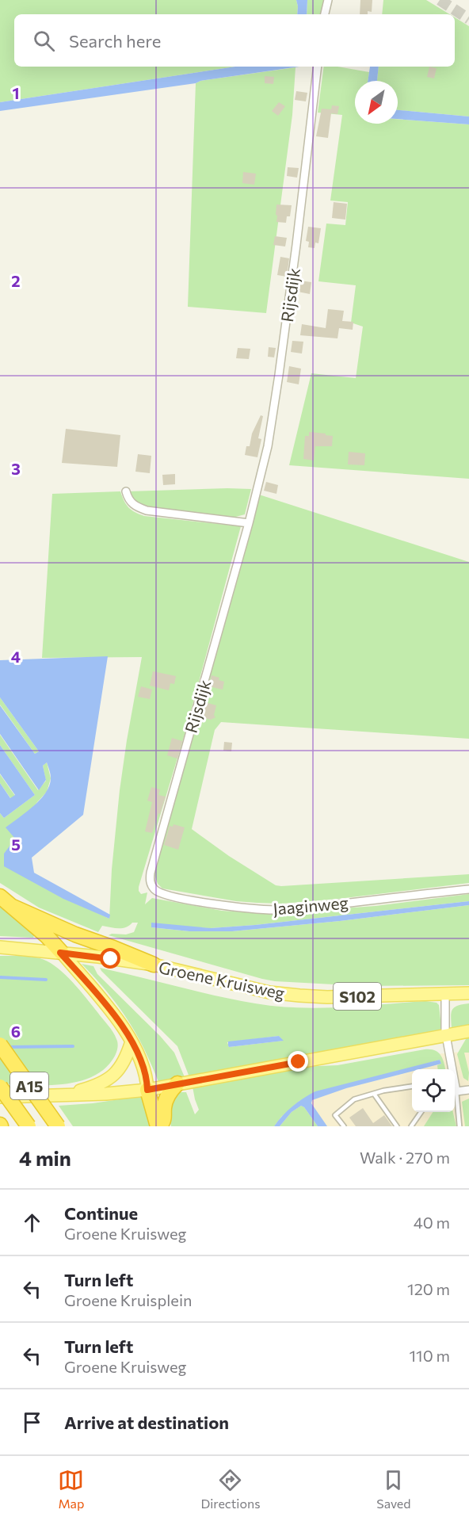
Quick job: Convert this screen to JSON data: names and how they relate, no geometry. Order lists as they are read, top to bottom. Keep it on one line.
{"streets":{"highway":["S102","A15"],"main road":["Groene Kruisweg"],"street":["Rijsdijk","Jaaginweg"]},"crossings":[["Rijsdijk","Jaaginweg"],["Groene Kruisweg","S102"]],"north":"bottom left","page":{"search":"Search here","heading":["4 min","Walk · 270 m"],"list":[["Continue","Groene Kruisweg","40 m"],["Turn left","Groene Kruisplein","120 m"],["Turn left","Groene Kruisweg","110 m"],"Arrive at destination"],"nav":["Map","Directions","Saved"]},"grid":{"rows":["1","2","3","4","5","6"]}}
